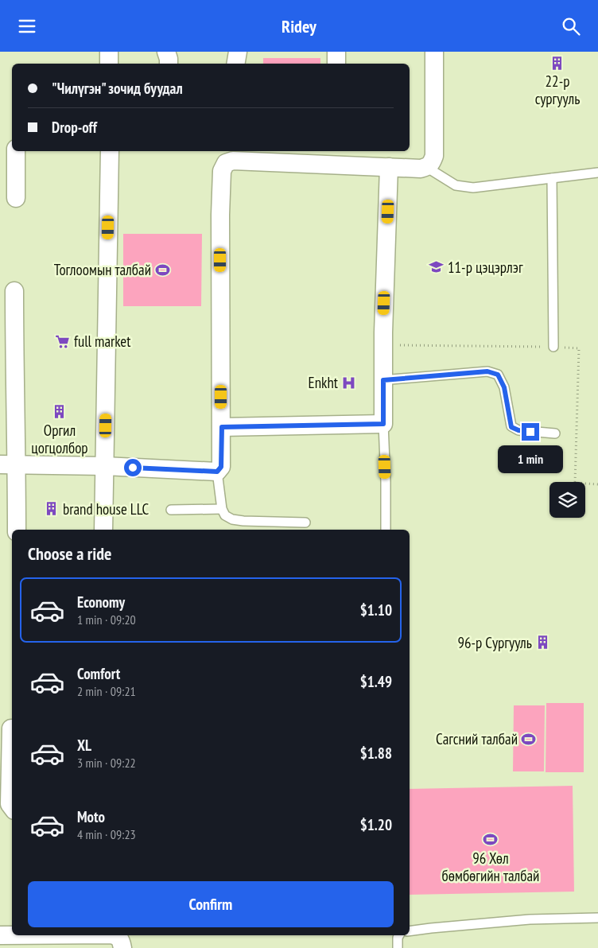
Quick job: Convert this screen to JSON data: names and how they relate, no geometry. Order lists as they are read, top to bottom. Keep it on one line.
{"places":{"building":["22-р сургууль","Oргил цогцолбор","brand house LLC","96-р Сургууль"],"school or university":["11-р цэцэрлэг"],"sports":["Тоглоомын талбай","Сагсний талбай","96 Хөл бөмбөгийн талбай"],"supermarket":["full market"],"hospital":["Enkht"]},"page":{"header":"Ridey","banner":["\"Чилүгэн\" зочид буудал","Drop-off"],"bubble":"1 min","heading":"Choose a ride","list":[{"name":"Economy","note":"1 min · 09:20","value":"$1.10"},{"name":"Comfort","note":"2 min · 09:21","value":"$1.49"},{"name":"XL","note":"3 min · 09:22","value":"$1.88"},{"name":"Moto","note":"4 min · 09:23","value":"$1.20"}],"buttons":"Confirm"}}
